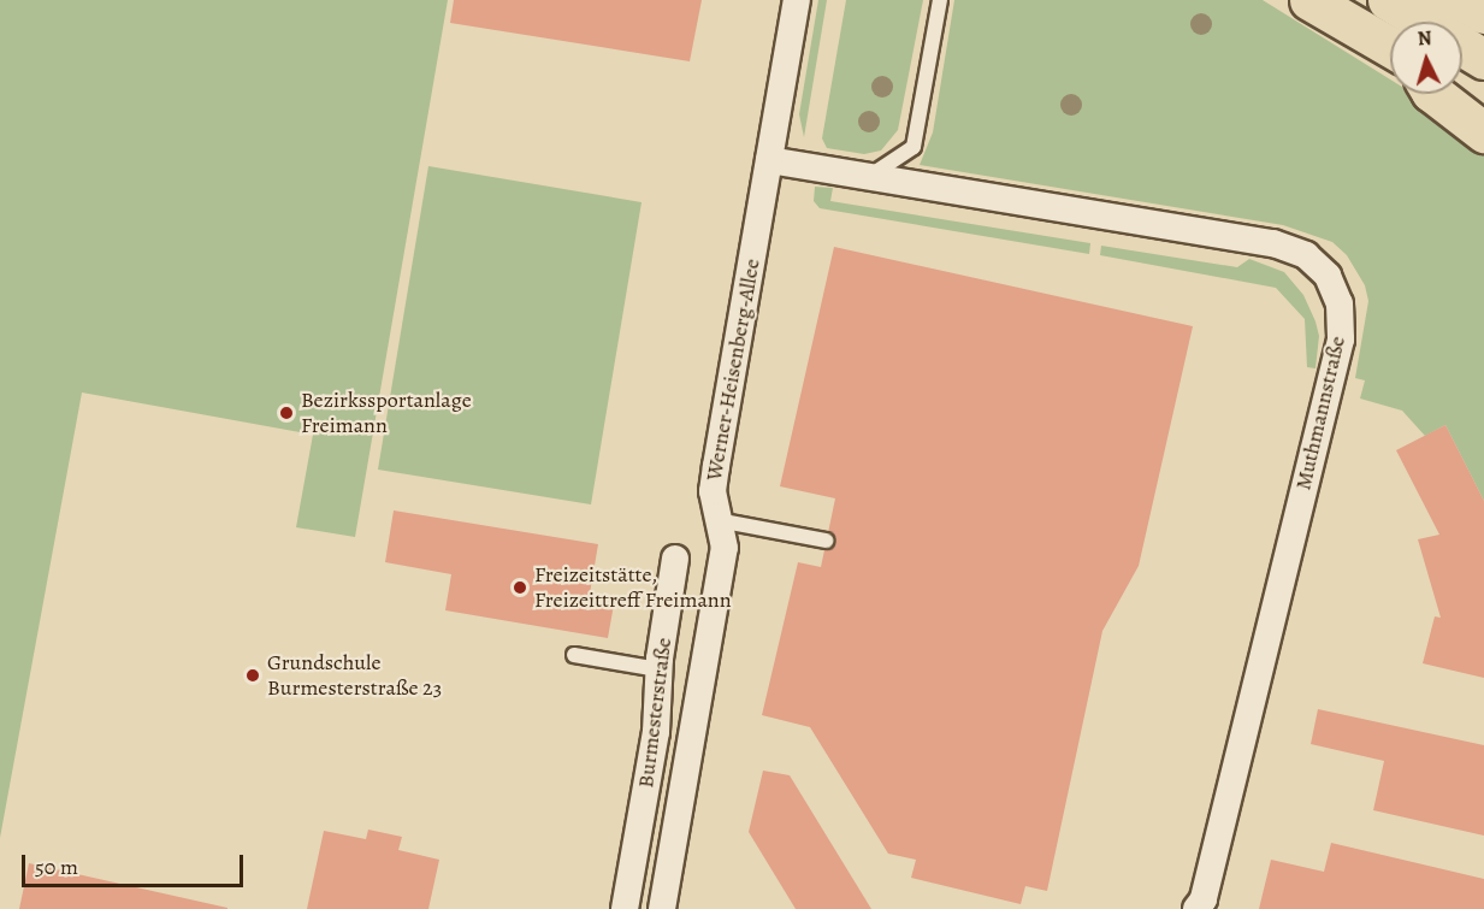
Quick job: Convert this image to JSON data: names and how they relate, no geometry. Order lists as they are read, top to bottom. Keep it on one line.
{"streets":{"street":["Werner-Heisenberg-Allee","Muthmannstraße","Burmesterstraße"]},"crossings":[["Werner-Heisenberg-Allee","Muthmannstraße"]],"places":["Bezirkssportanlage Freimann","Freizeitstätte, Freizeittreff Freimann","Grundschule Burmesterstraße 23"],"scale_bar":"50 m","north":"top"}
